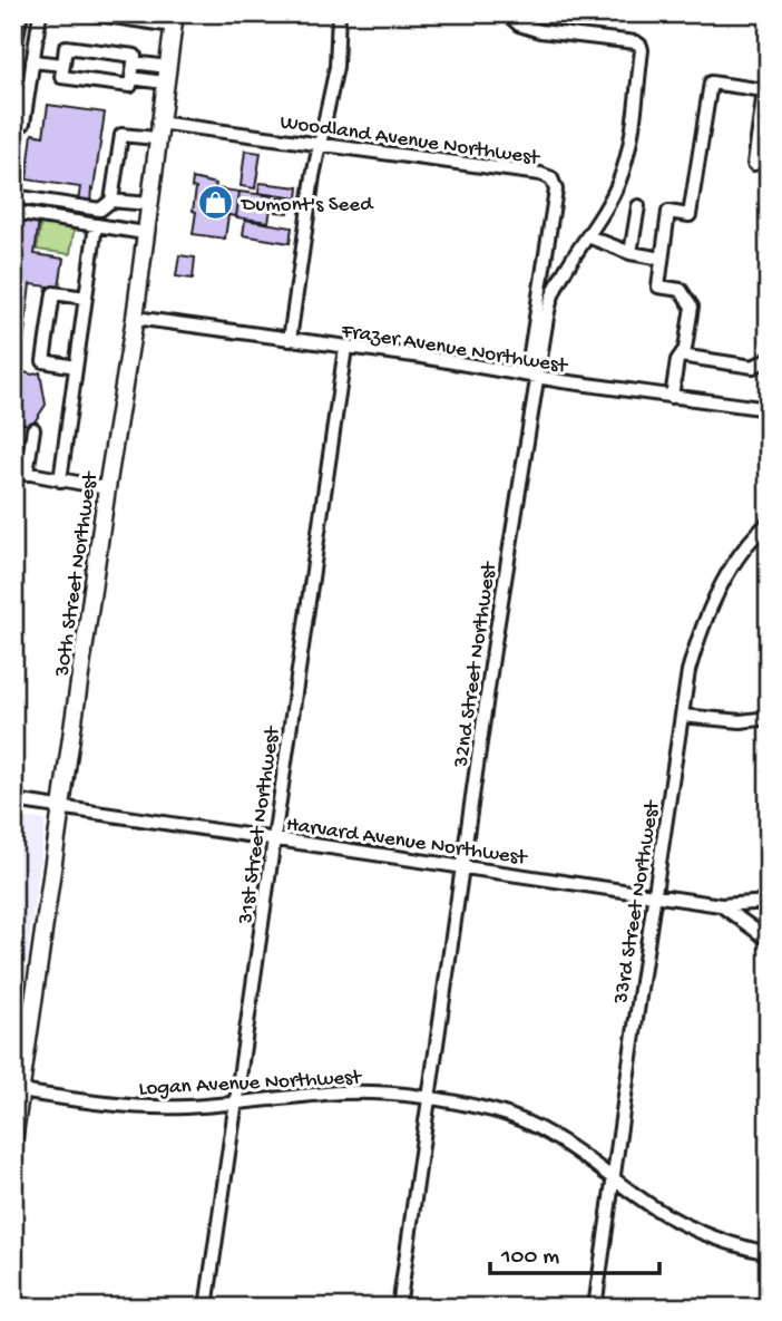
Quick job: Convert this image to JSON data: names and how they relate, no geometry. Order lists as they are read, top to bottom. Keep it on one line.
{"streets":{"main road":["30th Street Northwest"],"street":["Woodland Avenue Northwest","Frazer Avenue Northwest","32nd Street Northwest","31st Street Northwest","Harvard Avenue Northwest","33rd Street Northwest","Logan Avenue Northwest"]},"crossings":[["Woodland Avenue Northwest","Frazer Avenue Northwest"],["Woodland Avenue Northwest","30th Street Northwest"],["Woodland Avenue Northwest","32nd Street Northwest"],["Frazer Avenue Northwest","30th Street Northwest"],["Frazer Avenue Northwest","32nd Street Northwest"],["Frazer Avenue Northwest","31st Street Northwest"],["30th Street Northwest","Harvard Avenue Northwest"],["30th Street Northwest","Logan Avenue Northwest"],["32nd Street Northwest","Harvard Avenue Northwest"],["32nd Street Northwest","Logan Avenue Northwest"],["31st Street Northwest","Harvard Avenue Northwest"],["31st Street Northwest","Logan Avenue Northwest"],["Harvard Avenue Northwest","33rd Street Northwest"],["33rd Street Northwest","Logan Avenue Northwest"]],"places":{"shop":["Dumont's Seed"]},"scale_bar":"100 m"}
